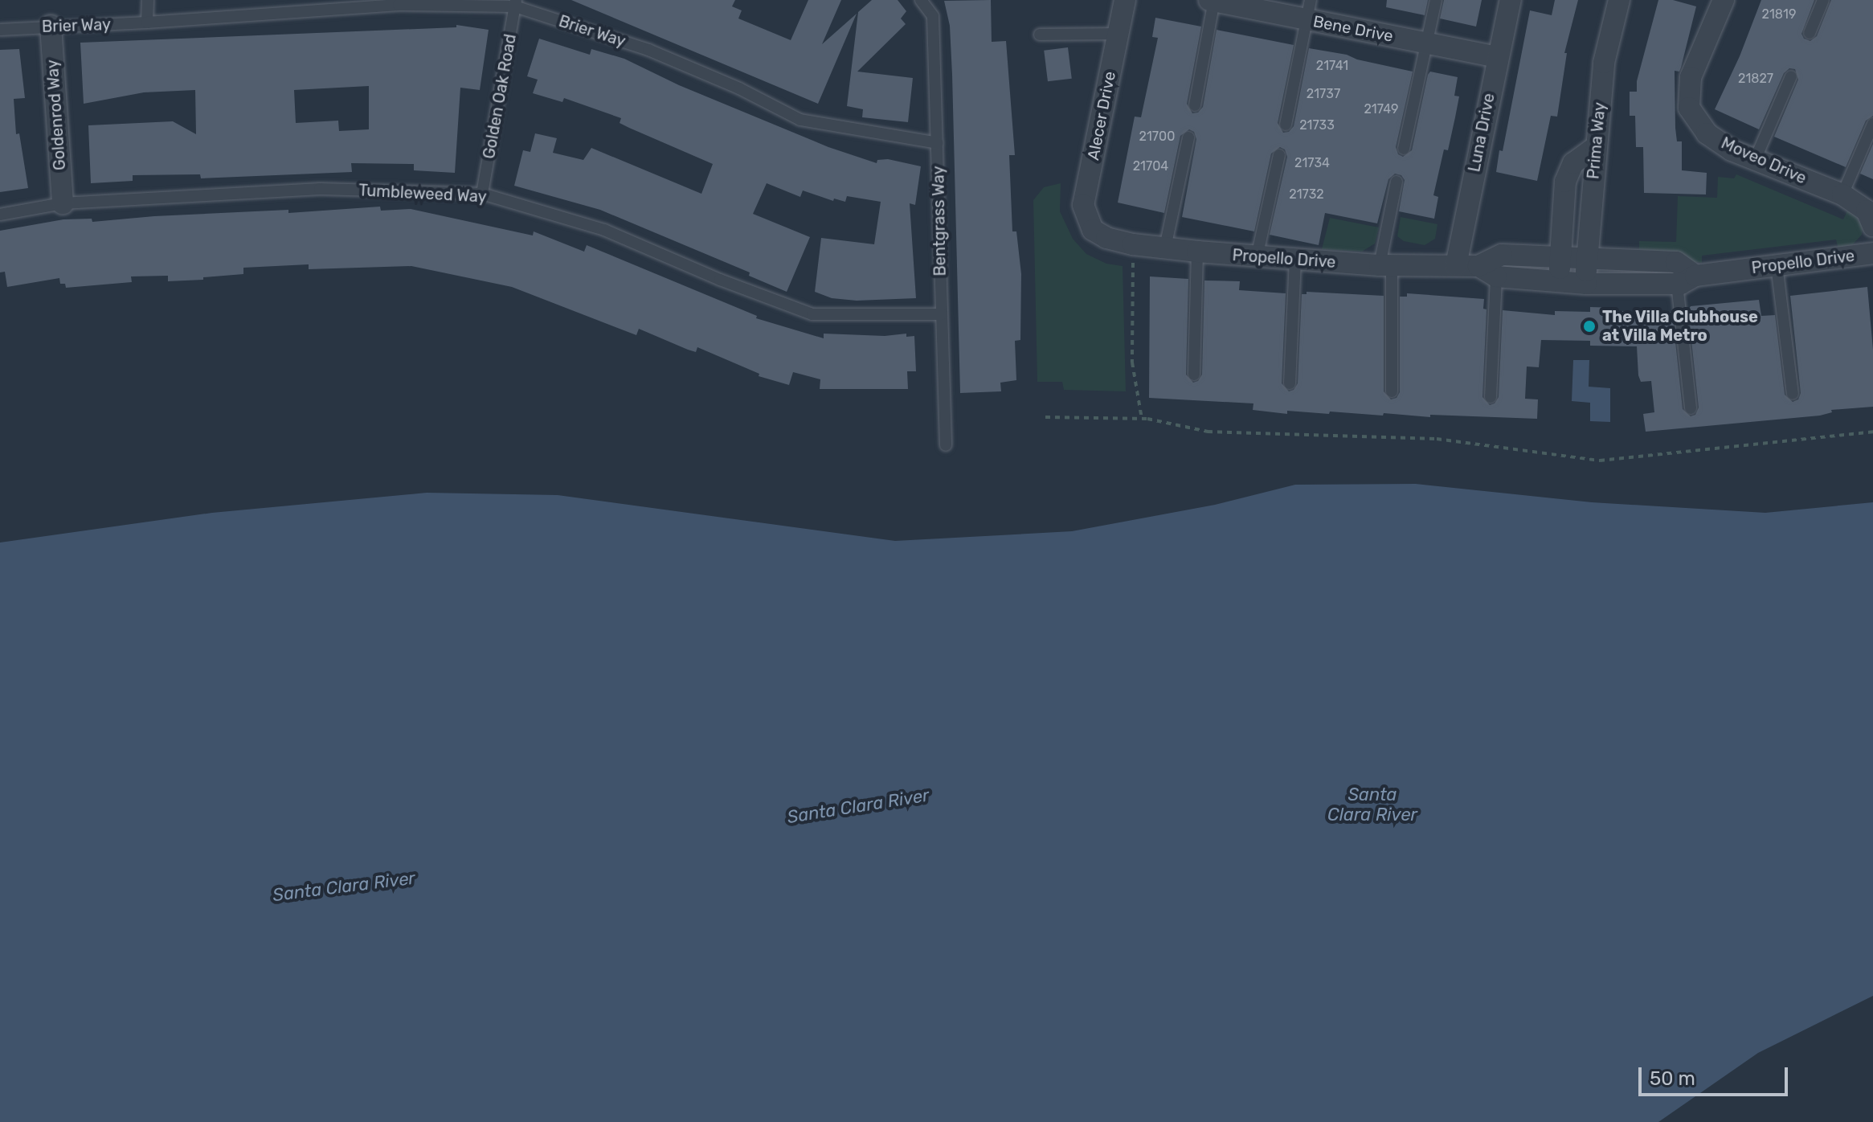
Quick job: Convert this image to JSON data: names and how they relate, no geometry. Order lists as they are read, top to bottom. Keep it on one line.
{"streets":{"street":["Bene Drive","Goldenrod Way","Alecer Drive","Luna Drive","Prima Way","Moveo Drive","Propello Drive"],"lane":["Brier Way","Golden Oak Road","Tumbleweed Way","Bentgrass Way"]},"crossings":[["Brier Way","Golden Oak Road"],["Brier Way","Goldenrod Way"],["Brier Way","Bentgrass Way"],["Bene Drive","Luna Drive"],["Golden Oak Road","Tumbleweed Way"],["Goldenrod Way","Tumbleweed Way"],["Alecer Drive","Propello Drive"],["Luna Drive","Propello Drive"],["Prima Way","Propello Drive"],["Tumbleweed Way","Bentgrass Way"]],"water":["Santa Clara River"],"places":["The Villa Clubhouse at Villa Metro"],"house_numbers":["21819","21741","21827","21737","21749","21733","21700","21734","21704","21732"],"scale_bar":"50 m"}
